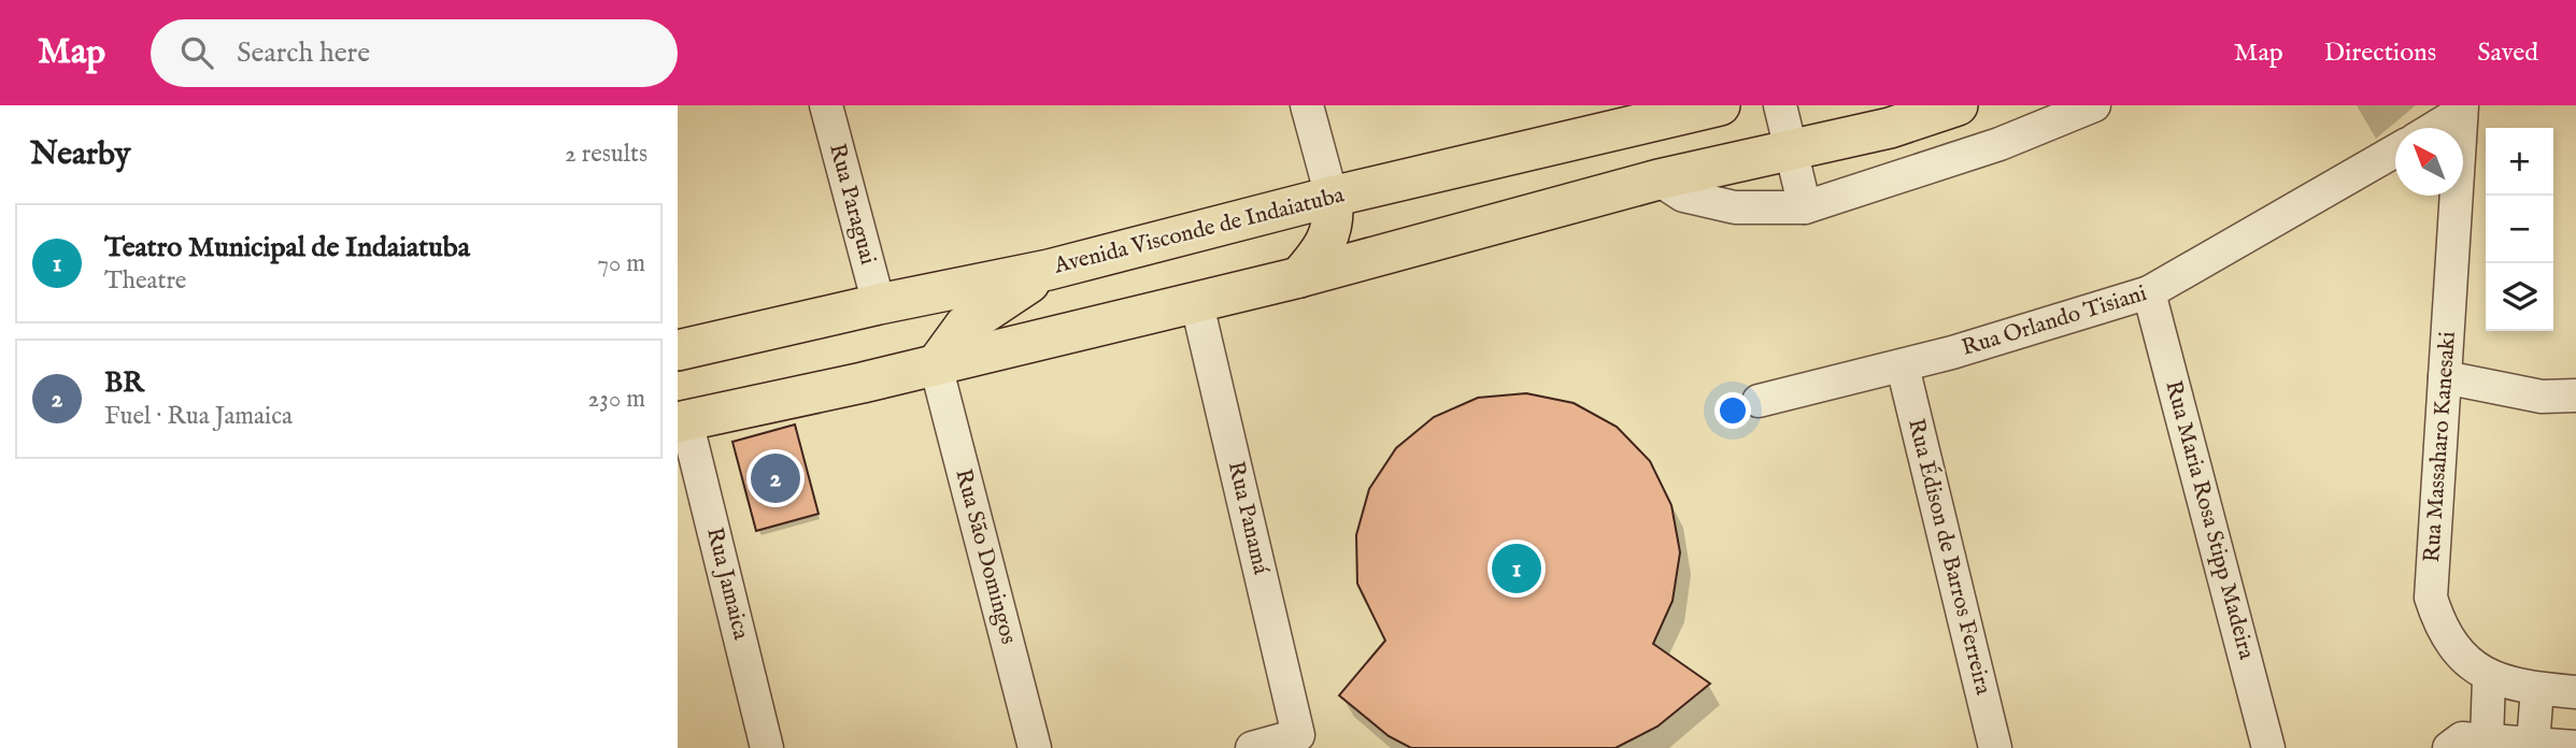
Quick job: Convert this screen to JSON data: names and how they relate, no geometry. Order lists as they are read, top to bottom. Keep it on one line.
{"streets":{"main road":["Avenida Visconde de Indaiatuba"],"street":["Rua Paraguai","Rua Orlando Tisiani","Rua Massaharo Kanesaki","Rua Panamá","Rua Maria Rosa Stipp Madeira","Rua São Domingos","Rua Édison de Barros Ferreira","Rua Jamaica"]},"crossings":[["Rua Paraguai","Avenida Visconde de Indaiatuba"],["Rua Orlando Tisiani","Rua Maria Rosa Stipp Madeira"],["Rua Orlando Tisiani","Rua Édison de Barros Ferreira"]],"north":"top left","page":{"header":"Map","search":"Search here","nav":["Map","Directions","Saved"],"heading":["Nearby","2 results"],"map_buttons":["+","−"],"list":[{"mark":"1","name":"Teatro Municipal de Indaiatuba","note":"Theatre","value":"70 m"},{"mark":"2","name":"BR","note":"Fuel · Rua Jamaica","value":"230 m"}],"pins":["2","1"]}}
